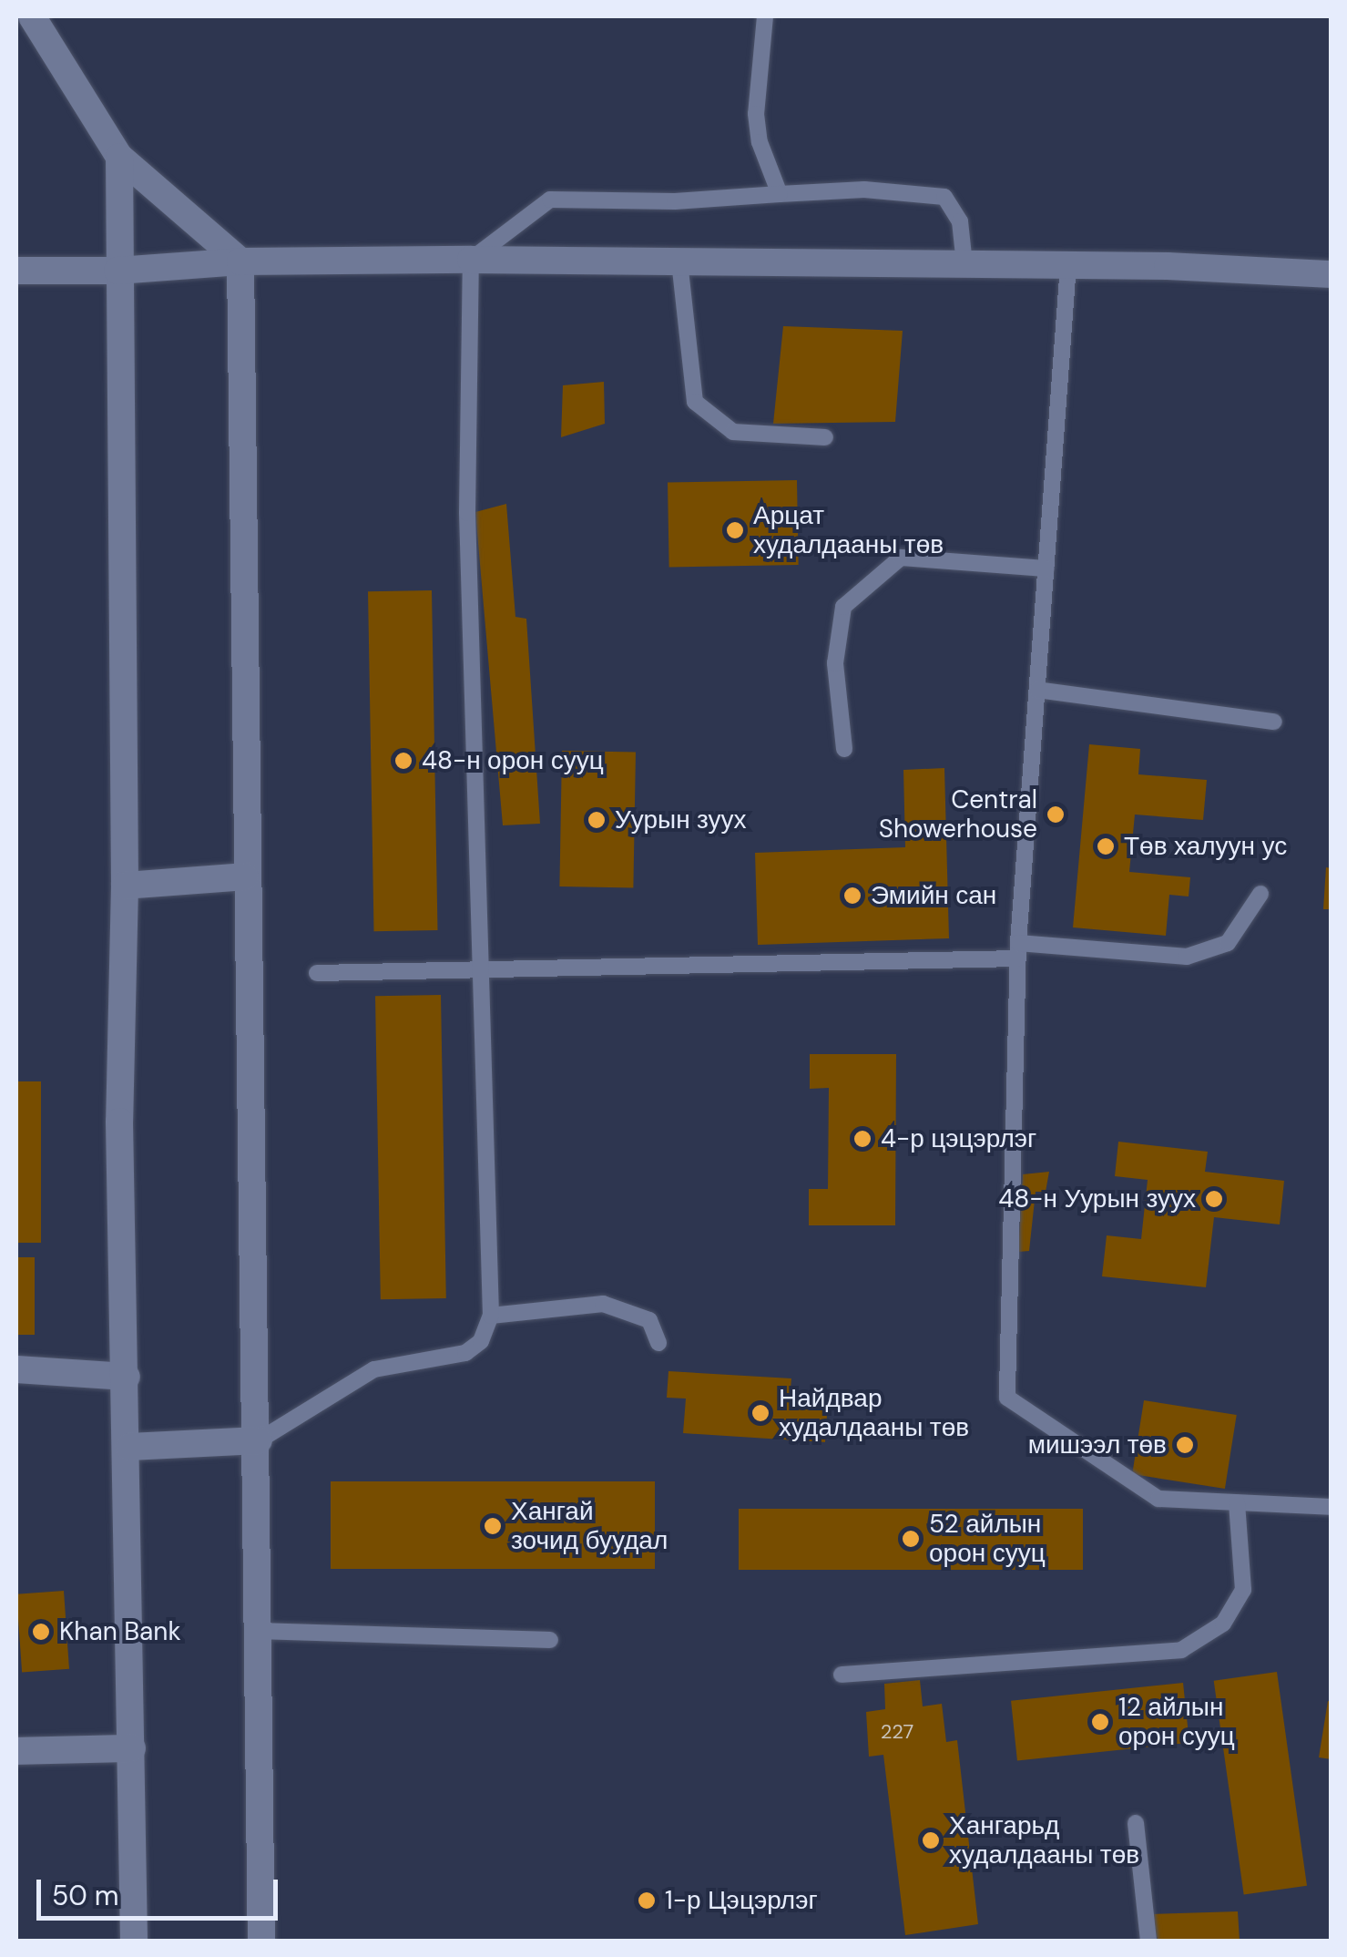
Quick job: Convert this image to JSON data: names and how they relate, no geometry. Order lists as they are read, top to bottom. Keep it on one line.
{"places":["Арцат худалдааны төв","48-н орон сууц","Central Showerhouse","Уурын зуух","Төв халуун ус","Эмийн сан","4-р цэцэрлэг","48-н Уурын зуух","Найдвар худалдааны төв","мишээл төв","Хангай зочид буудал","52 айлын орон сууц","Khan Bank","12 айлын орон сууц","Хангарьд худалдааны төв","1-р Цэцэрлэг"],"house_numbers":["227"],"scale_bar":"50 m"}
